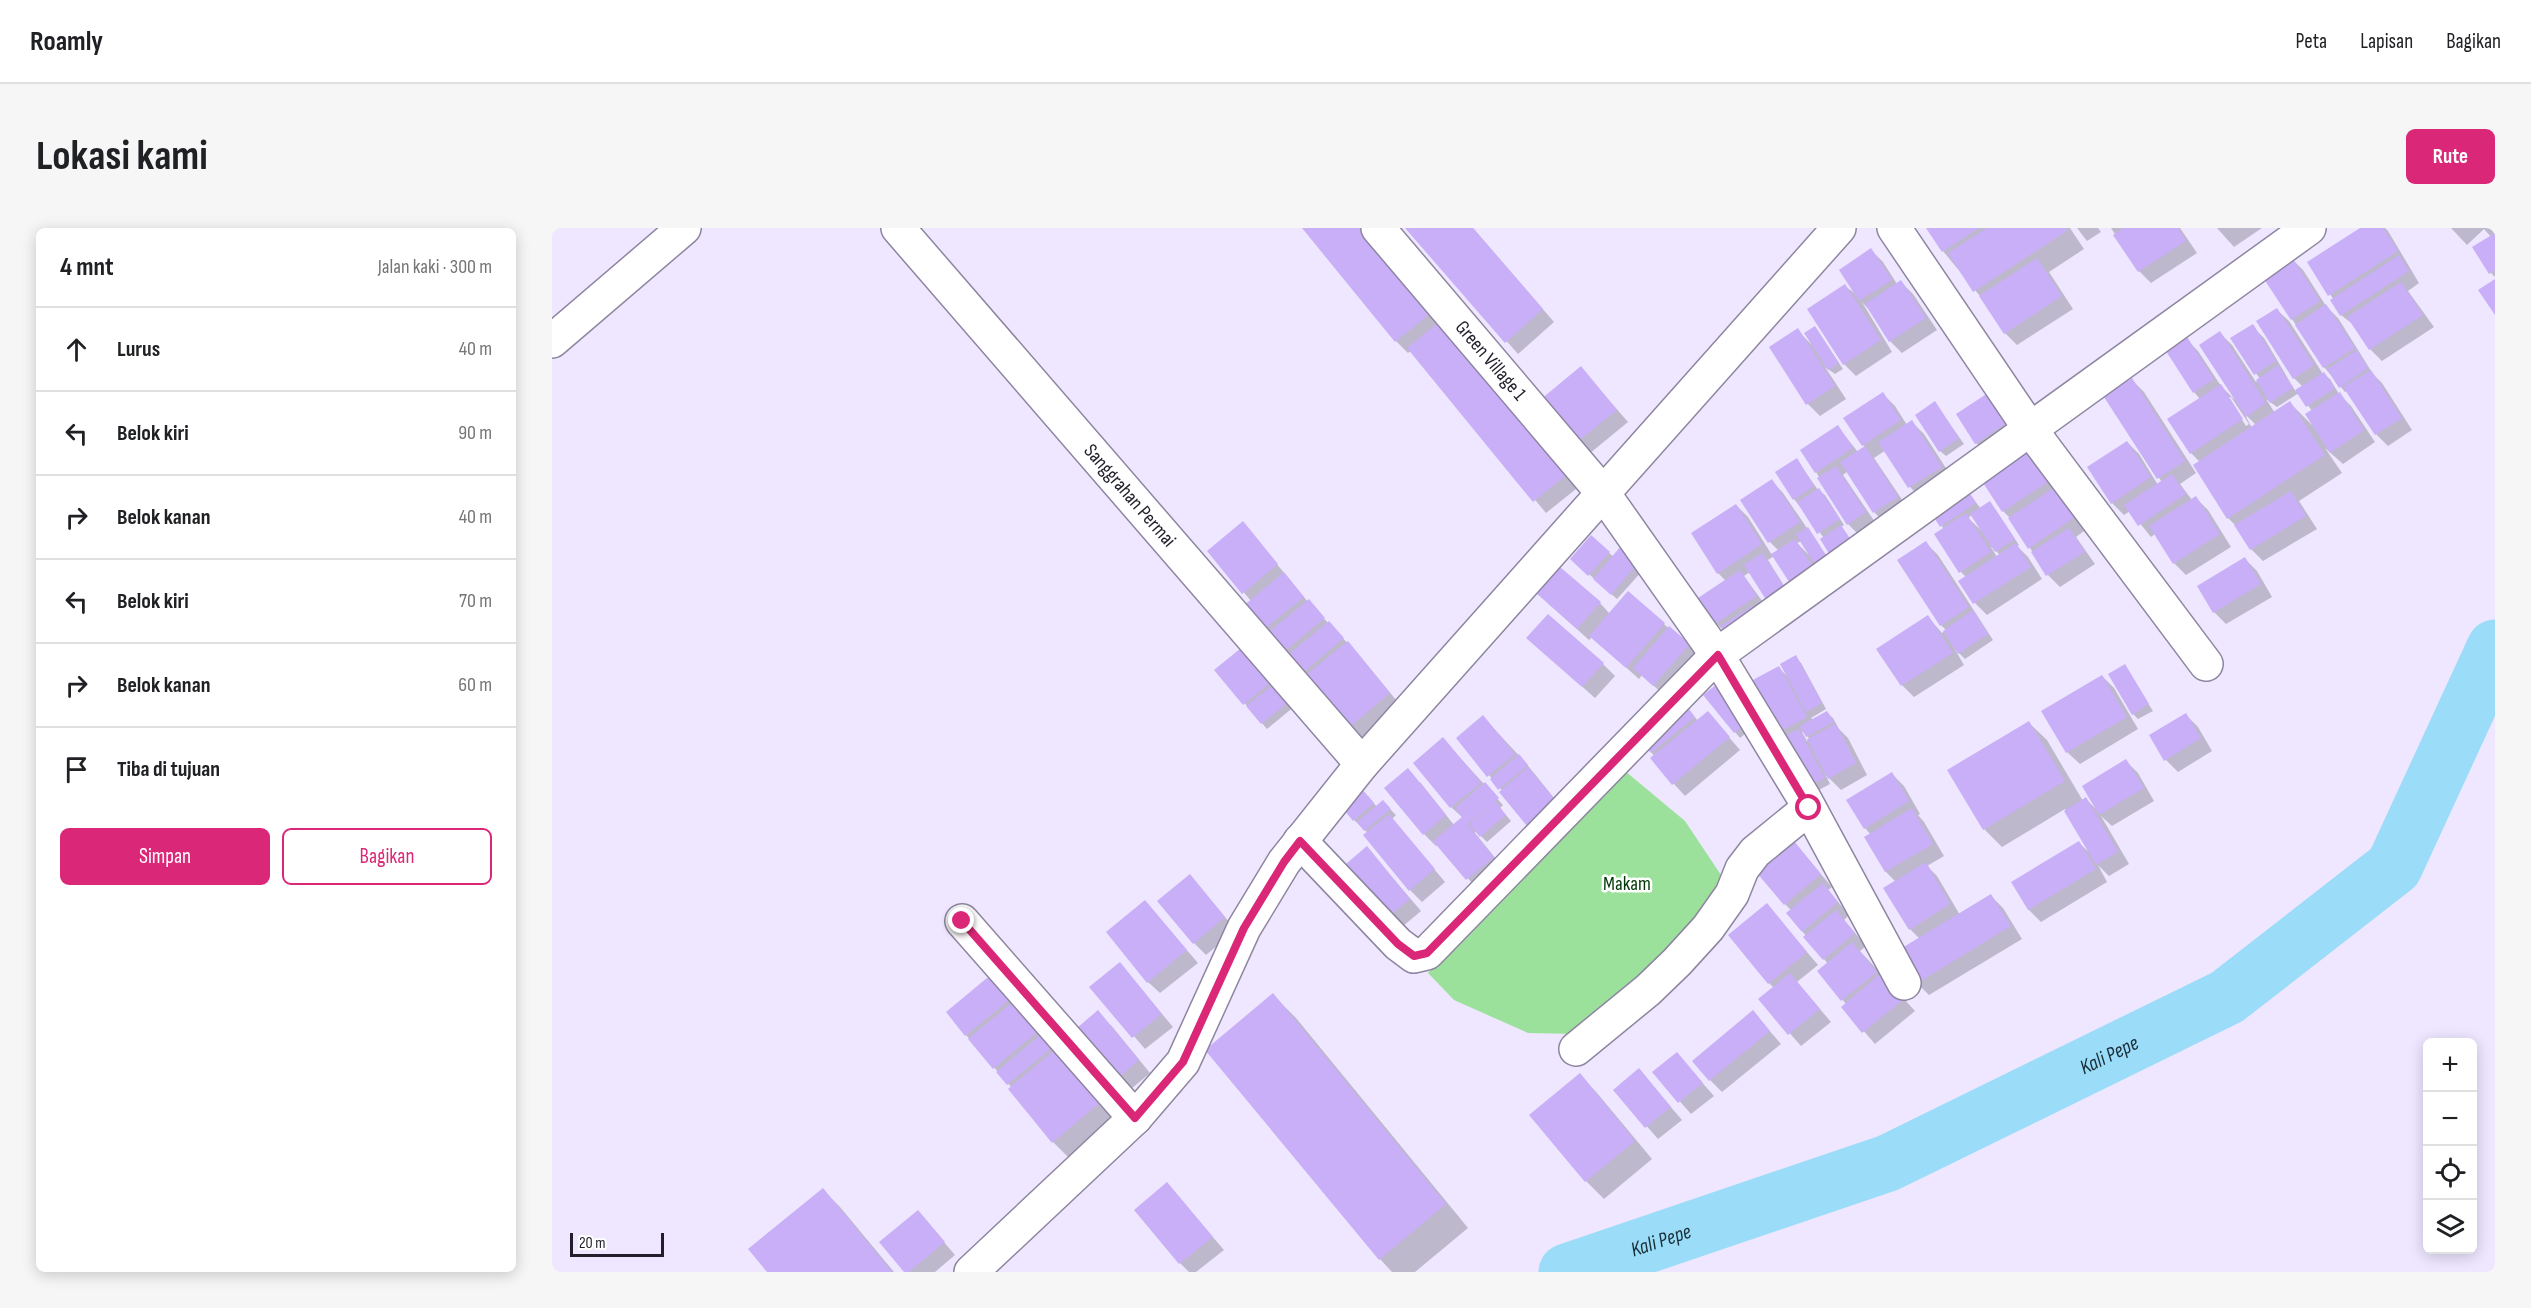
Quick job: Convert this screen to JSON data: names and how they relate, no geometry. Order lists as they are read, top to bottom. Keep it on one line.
{"streets":{"street":["Green Village 1","Sanggrahan Permai"]},"water":["Kali Pepe"],"parks":["Makam"],"scale_bar":"20 m","page":{"header":"Roamly","nav":["Peta","Lapisan","Bagikan"],"buttons":["Rute",["Simpan","Bagikan"]],"title":"Lokasi kami","heading":["4 mnt","Jalan kaki · 300 m"],"list":[["Lurus","40 m"],["Belok kiri","90 m"],["Belok kanan","40 m"],["Belok kiri","70 m"],["Belok kanan","60 m"],"Tiba di tujuan"],"map_buttons":["+","−"],"scale":"20 m"}}
